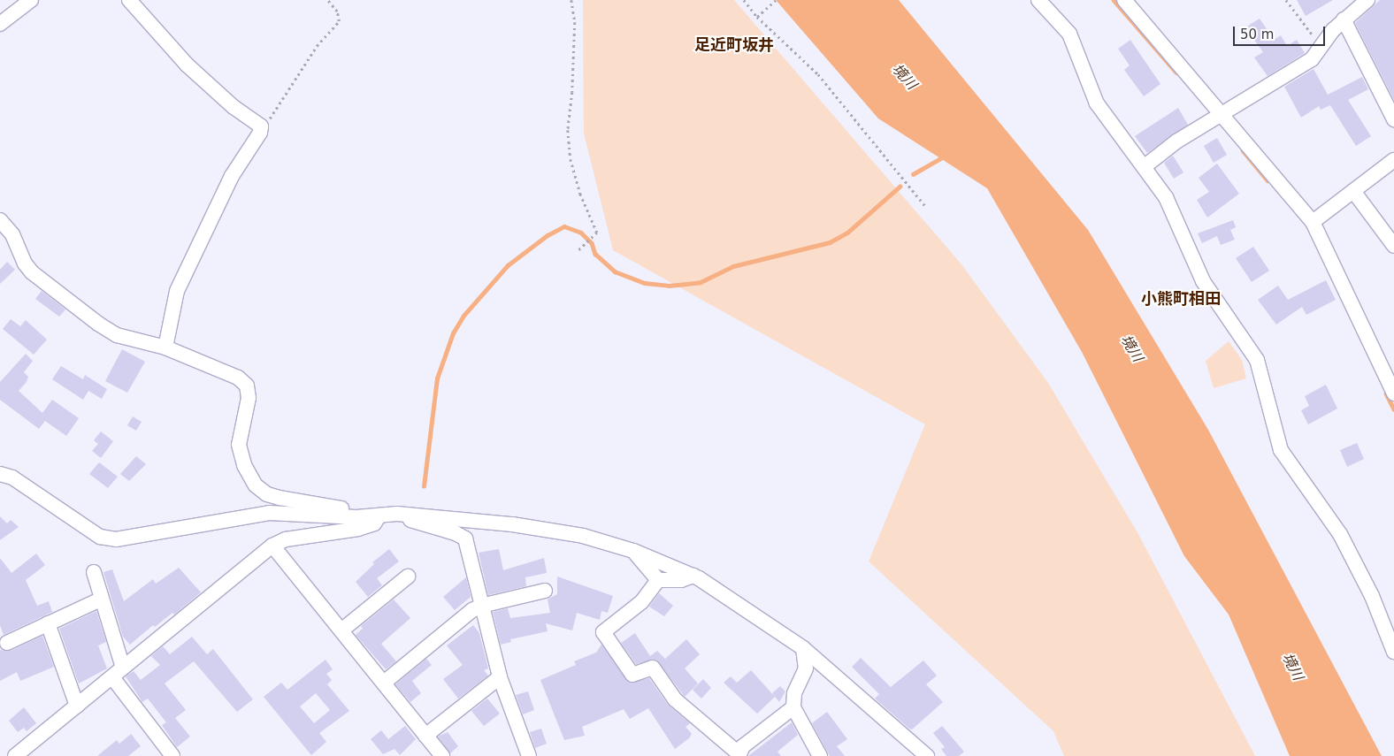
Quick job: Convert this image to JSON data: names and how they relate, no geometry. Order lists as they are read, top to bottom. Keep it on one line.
{"districts":["足近町坂井","小熊町相田"],"water":["境川"],"scale_bar":"50 m"}
